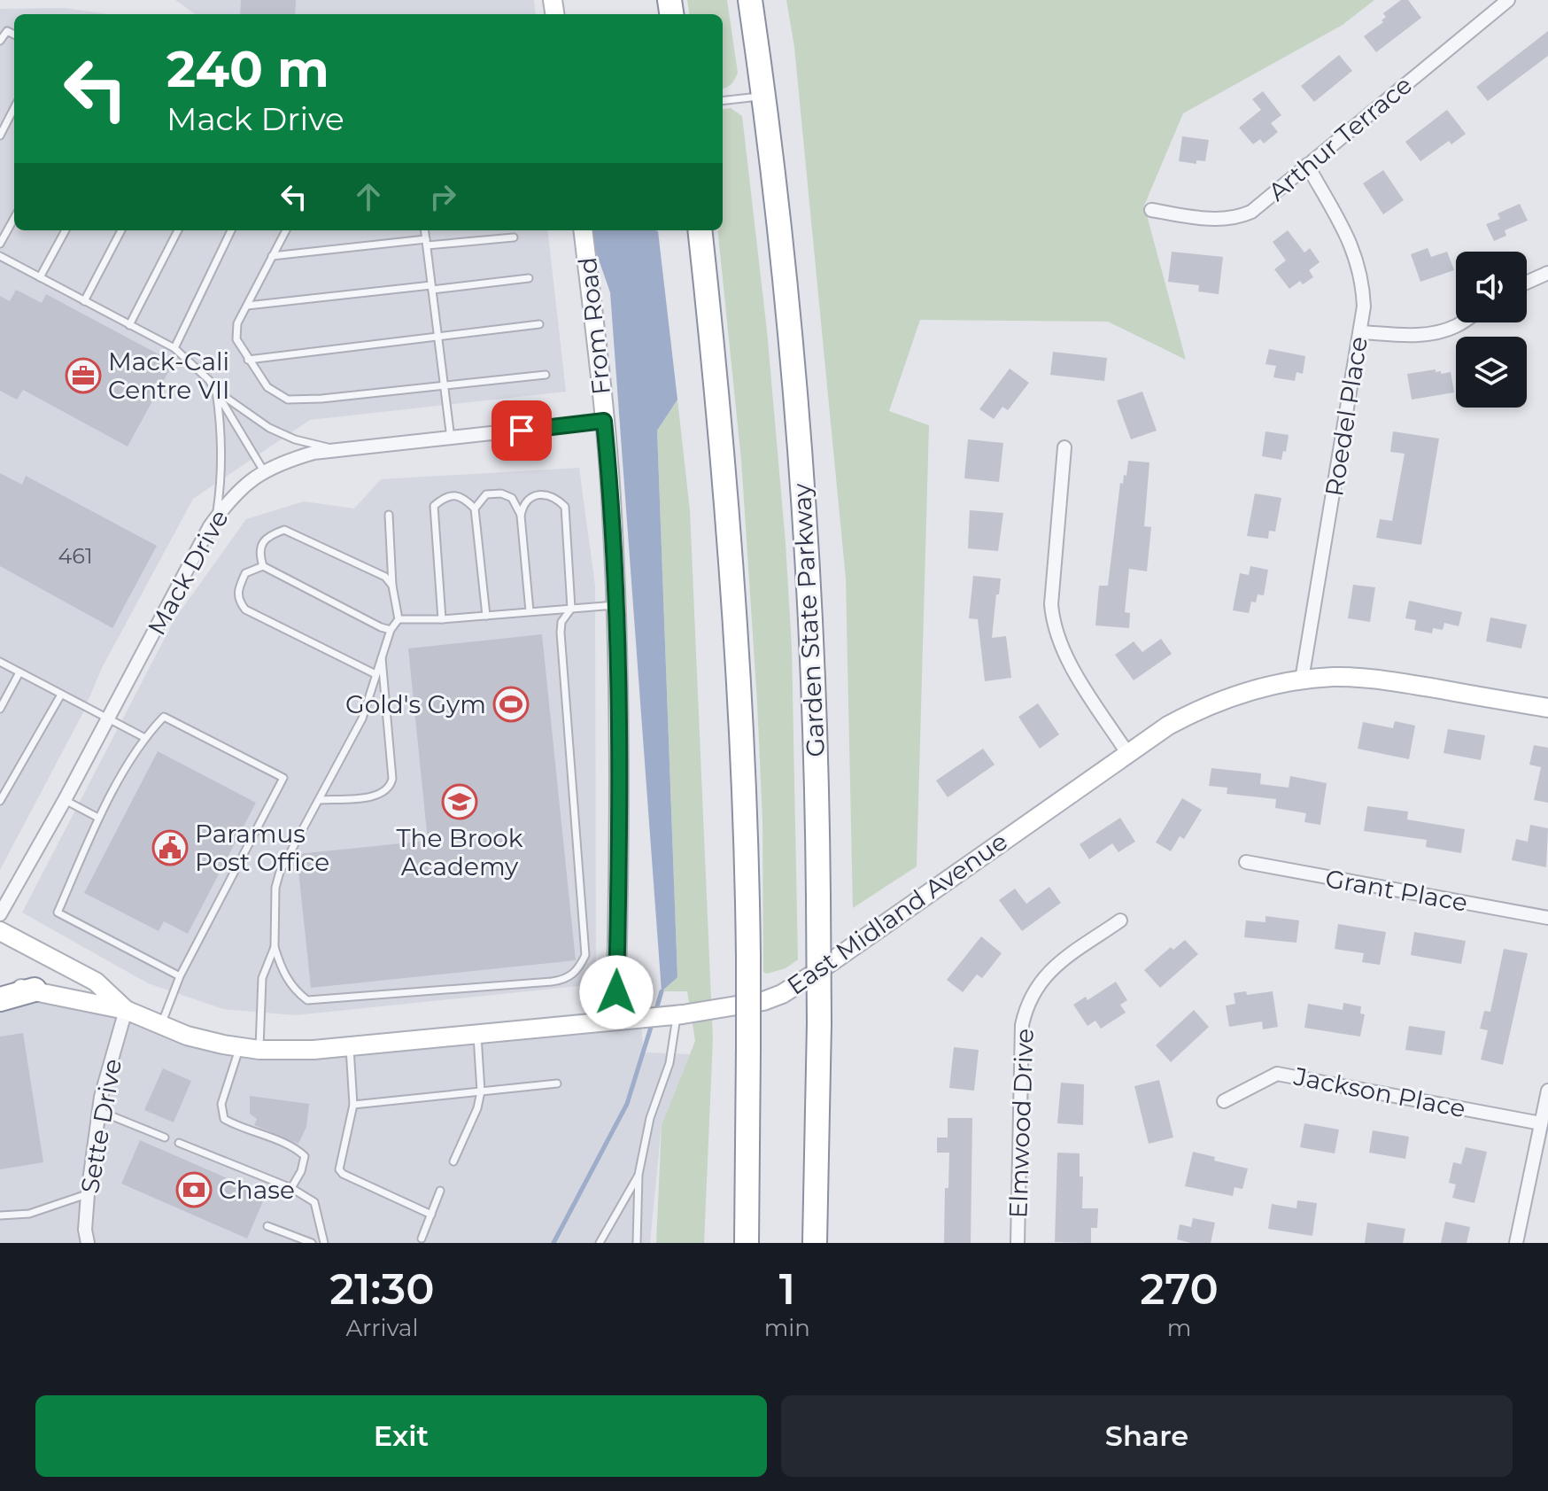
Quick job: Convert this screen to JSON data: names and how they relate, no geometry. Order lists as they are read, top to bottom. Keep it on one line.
{"streets":{"highway":["Garden State Parkway"],"street":["Arthur Terrace","From Road","Roedel Place","Mack Drive","Grant Place","East Midland Avenue","Jackson Place","Elmwood Drive","Sette Drive"]},"crossings":[["Arthur Terrace","Roedel Place"],["From Road","Mack Drive"],["From Road","East Midland Avenue"],["Roedel Place","East Midland Avenue"],["East Midland Avenue","Sette Drive"]],"places":{"office":["Mack-Cali Centre VII"],"sports":["Gold's Gym"],"school or university":["The Brook Academy"],"public building":["Paramus Post Office"],"bank":["Chase"]},"house_numbers":["461"],"page":{"turn":["240 m","Mack Drive"],"eta":["21:30","Arrival","1","min","270","m"],"buttons":["Exit","Share"]}}
